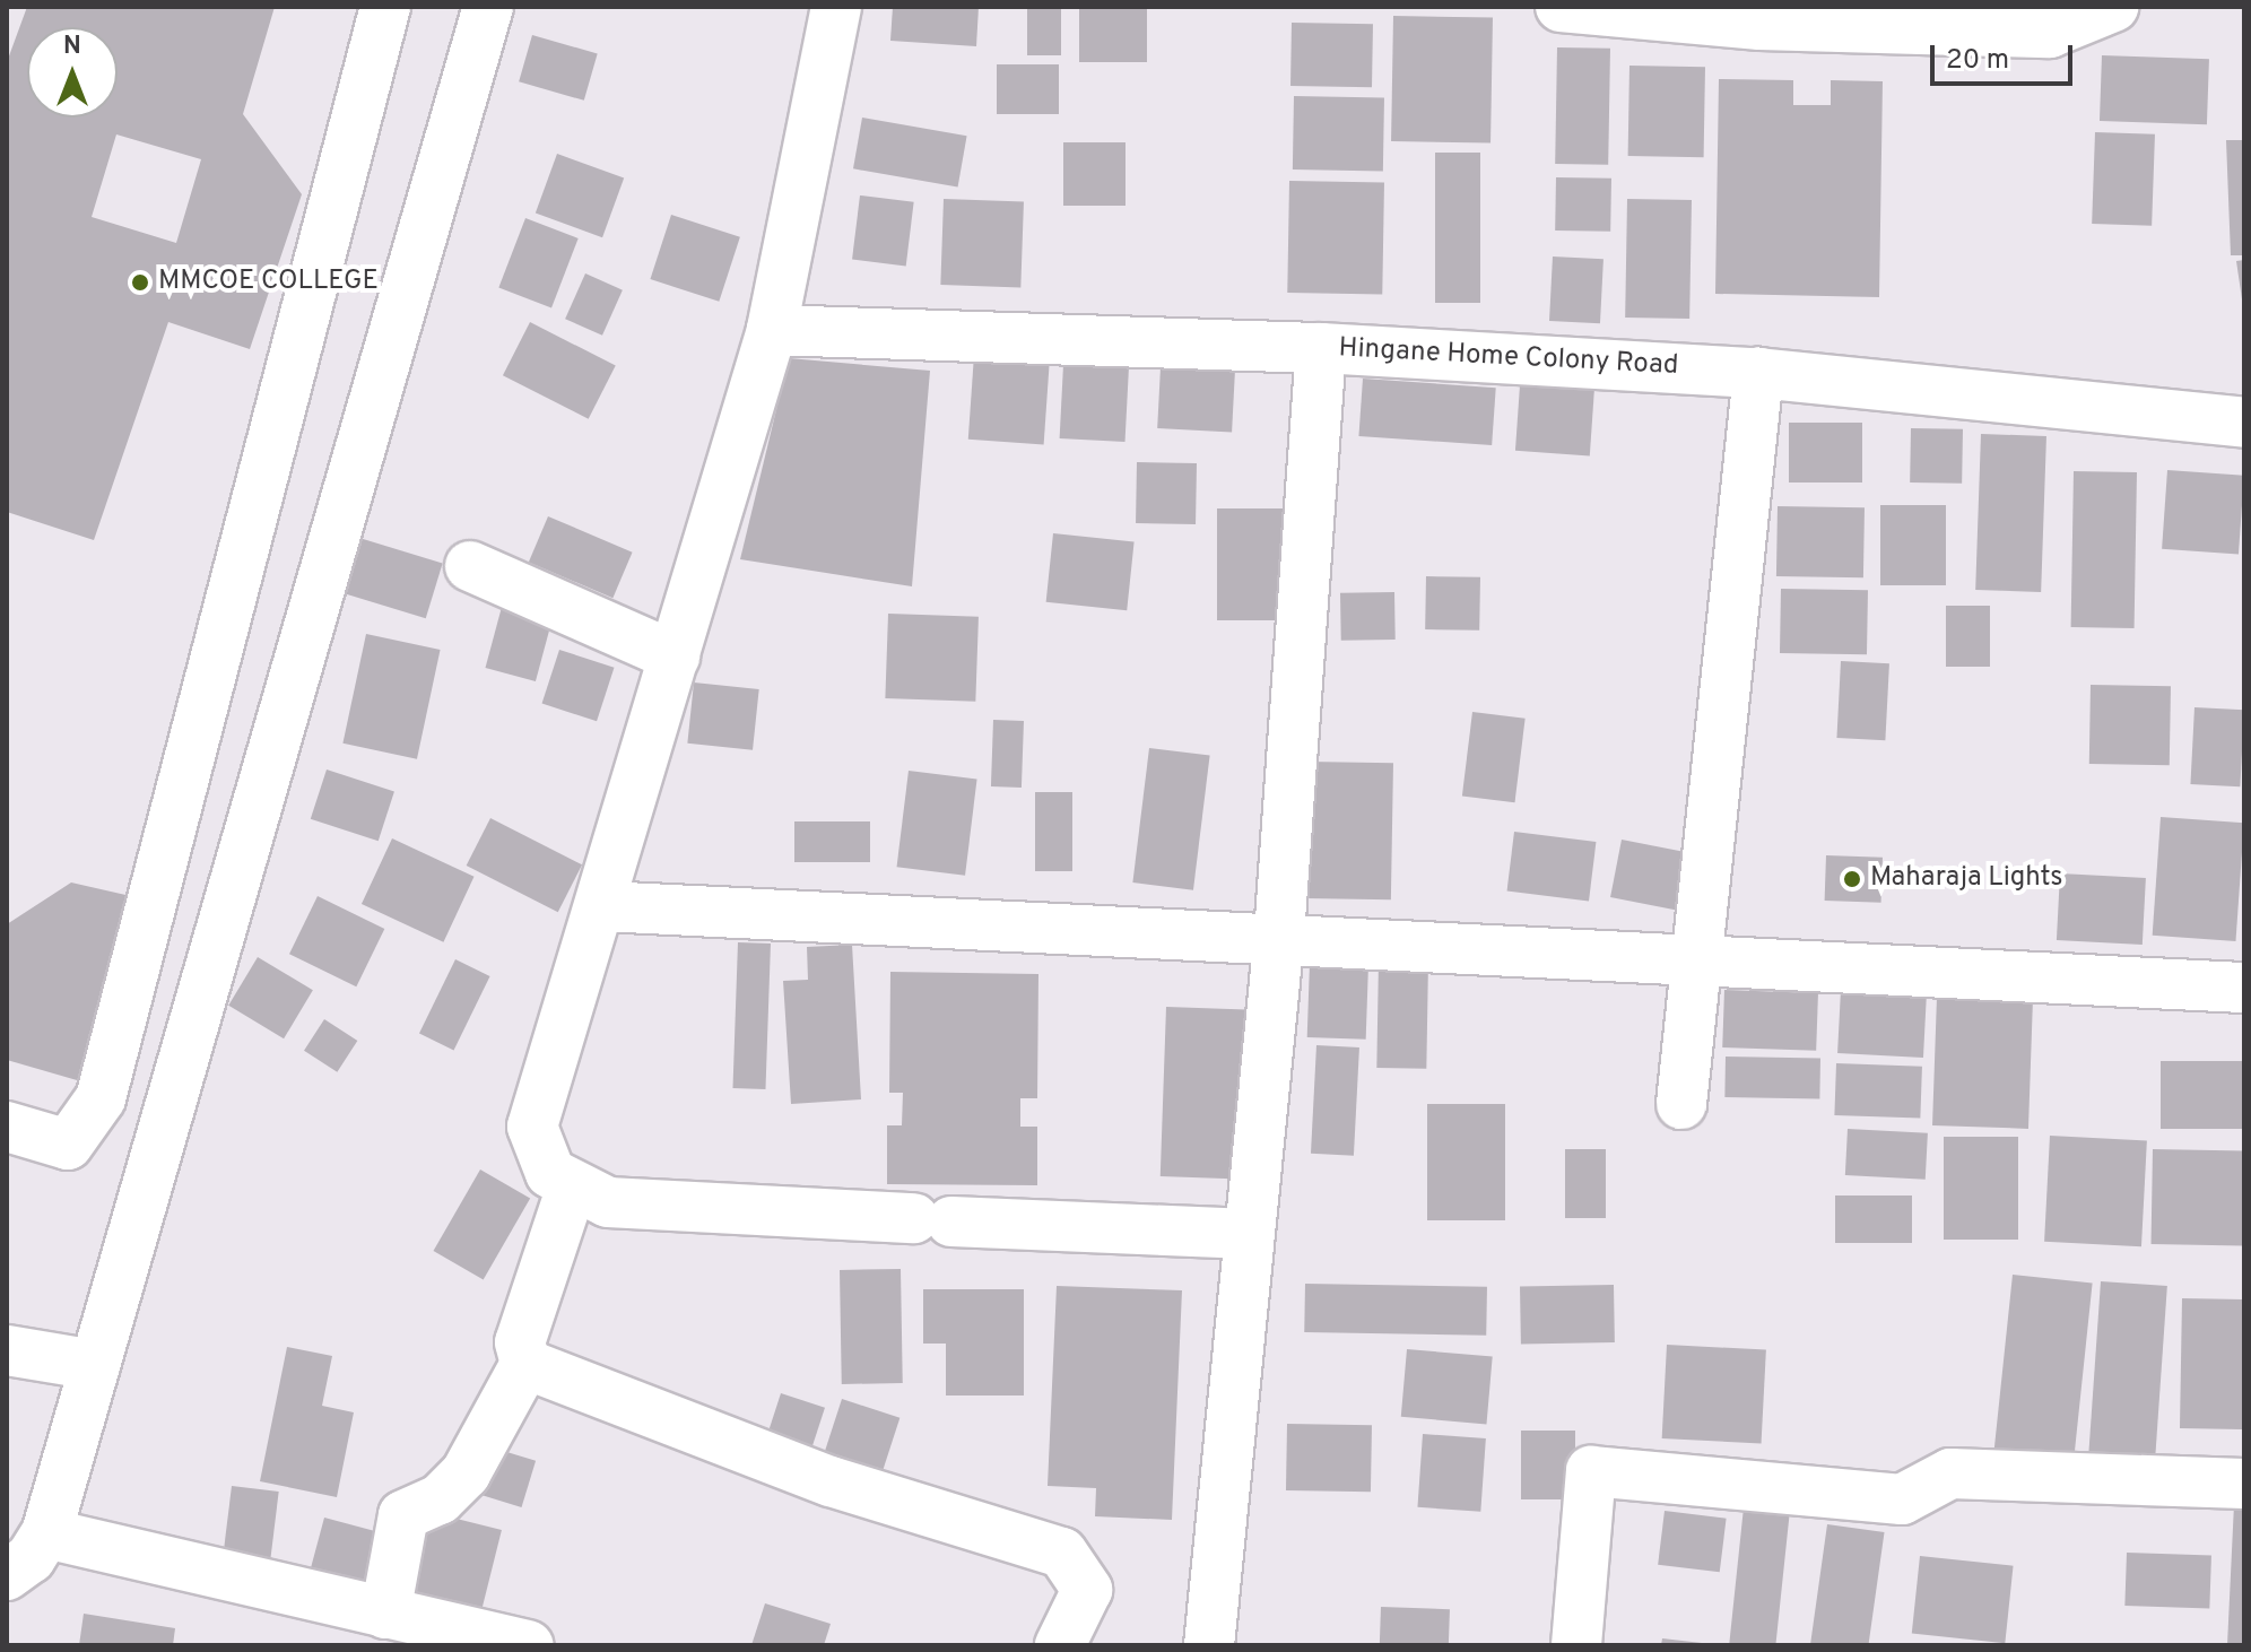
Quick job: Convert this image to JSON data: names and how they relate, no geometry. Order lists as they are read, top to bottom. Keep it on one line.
{"streets":{"street":["Hingane Home Colony Road"]},"places":["MMCOE COLLEGE","Maharaja Lights"],"scale_bar":"20 m","north":"top"}
